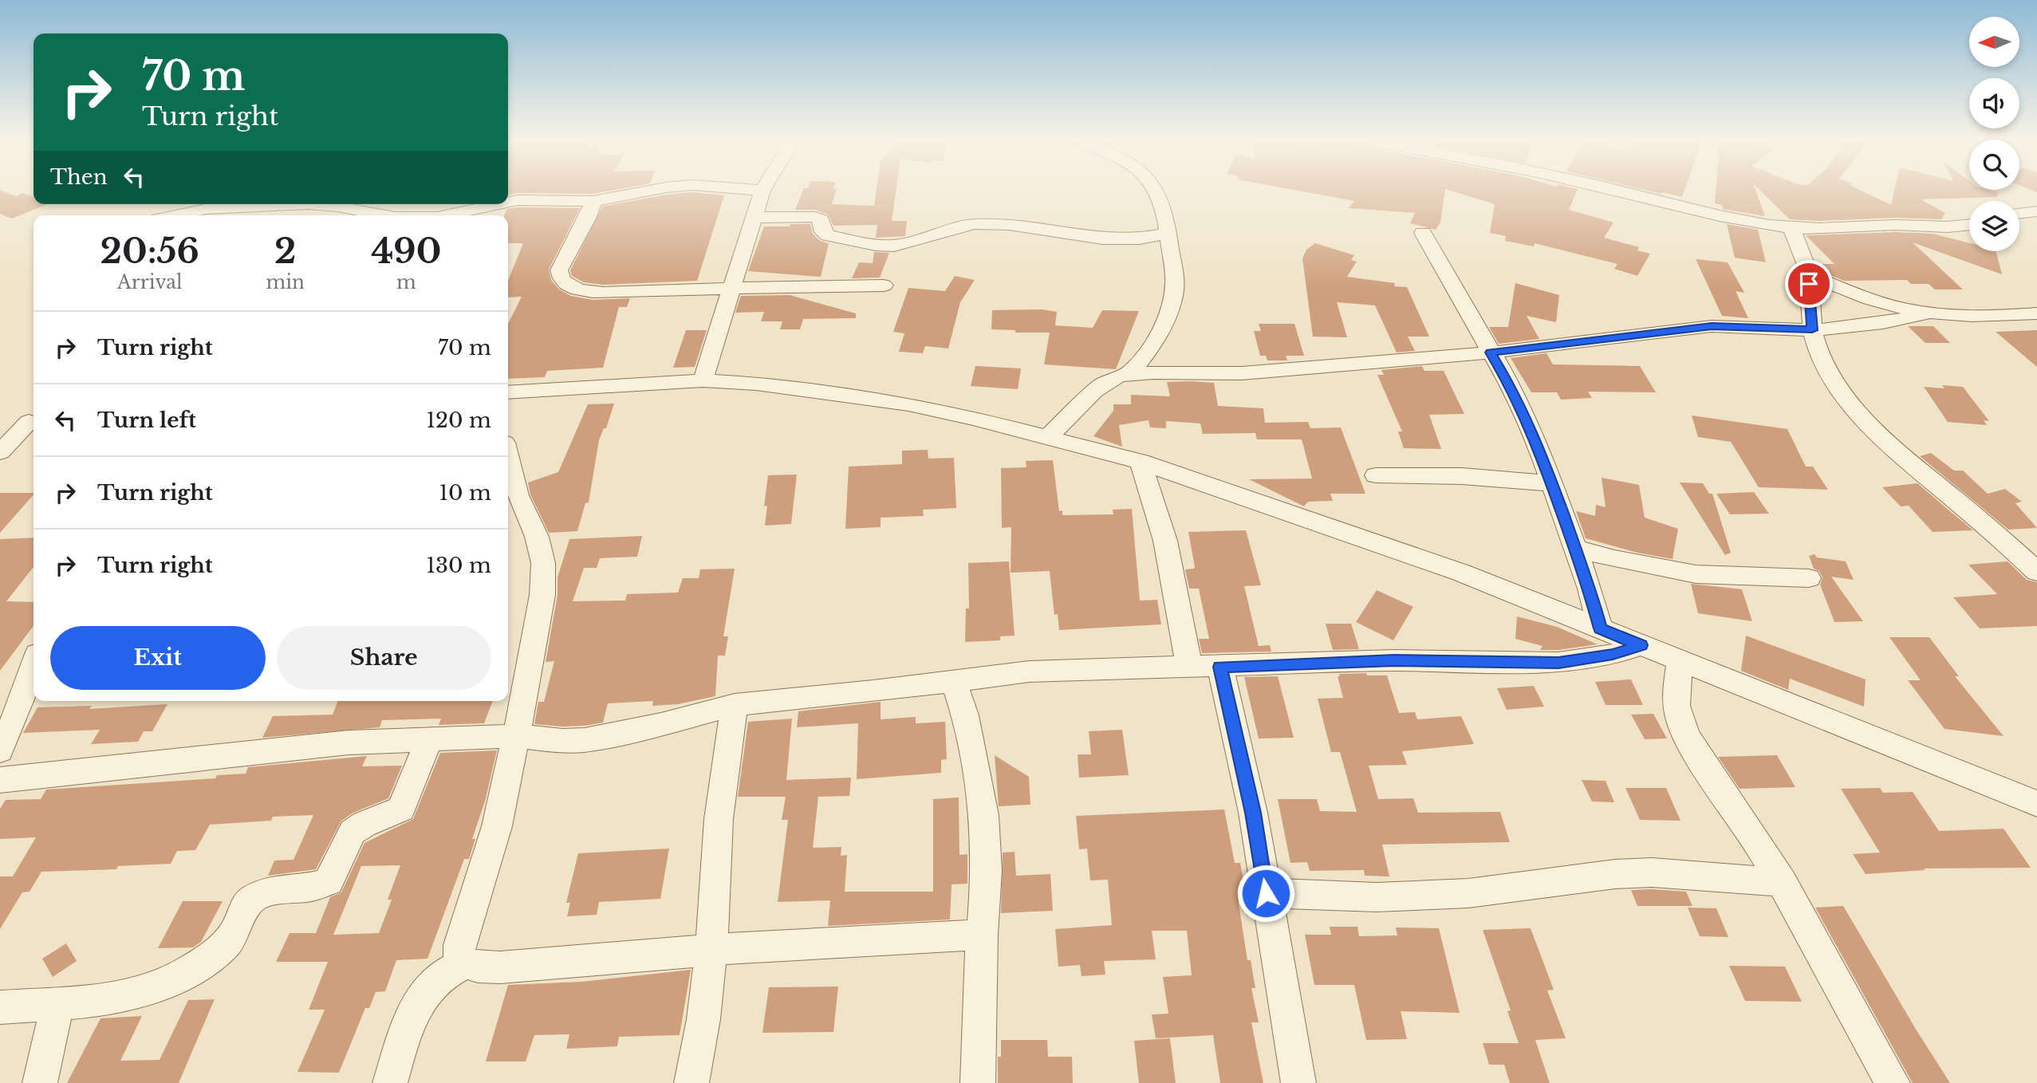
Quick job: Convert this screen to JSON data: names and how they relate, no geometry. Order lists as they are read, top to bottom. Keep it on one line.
{"north":"left","page":{"turn":["70 m","Turn right"],"then":"Then","eta":["20:56","Arrival","2","min","490","m"],"list":[{"name":"Turn right","value":"70 m"},{"name":"Turn left","value":"120 m"},{"name":"Turn right","value":"10 m"},{"name":"Turn right","value":"130 m"}],"buttons":["Exit","Share"]}}
